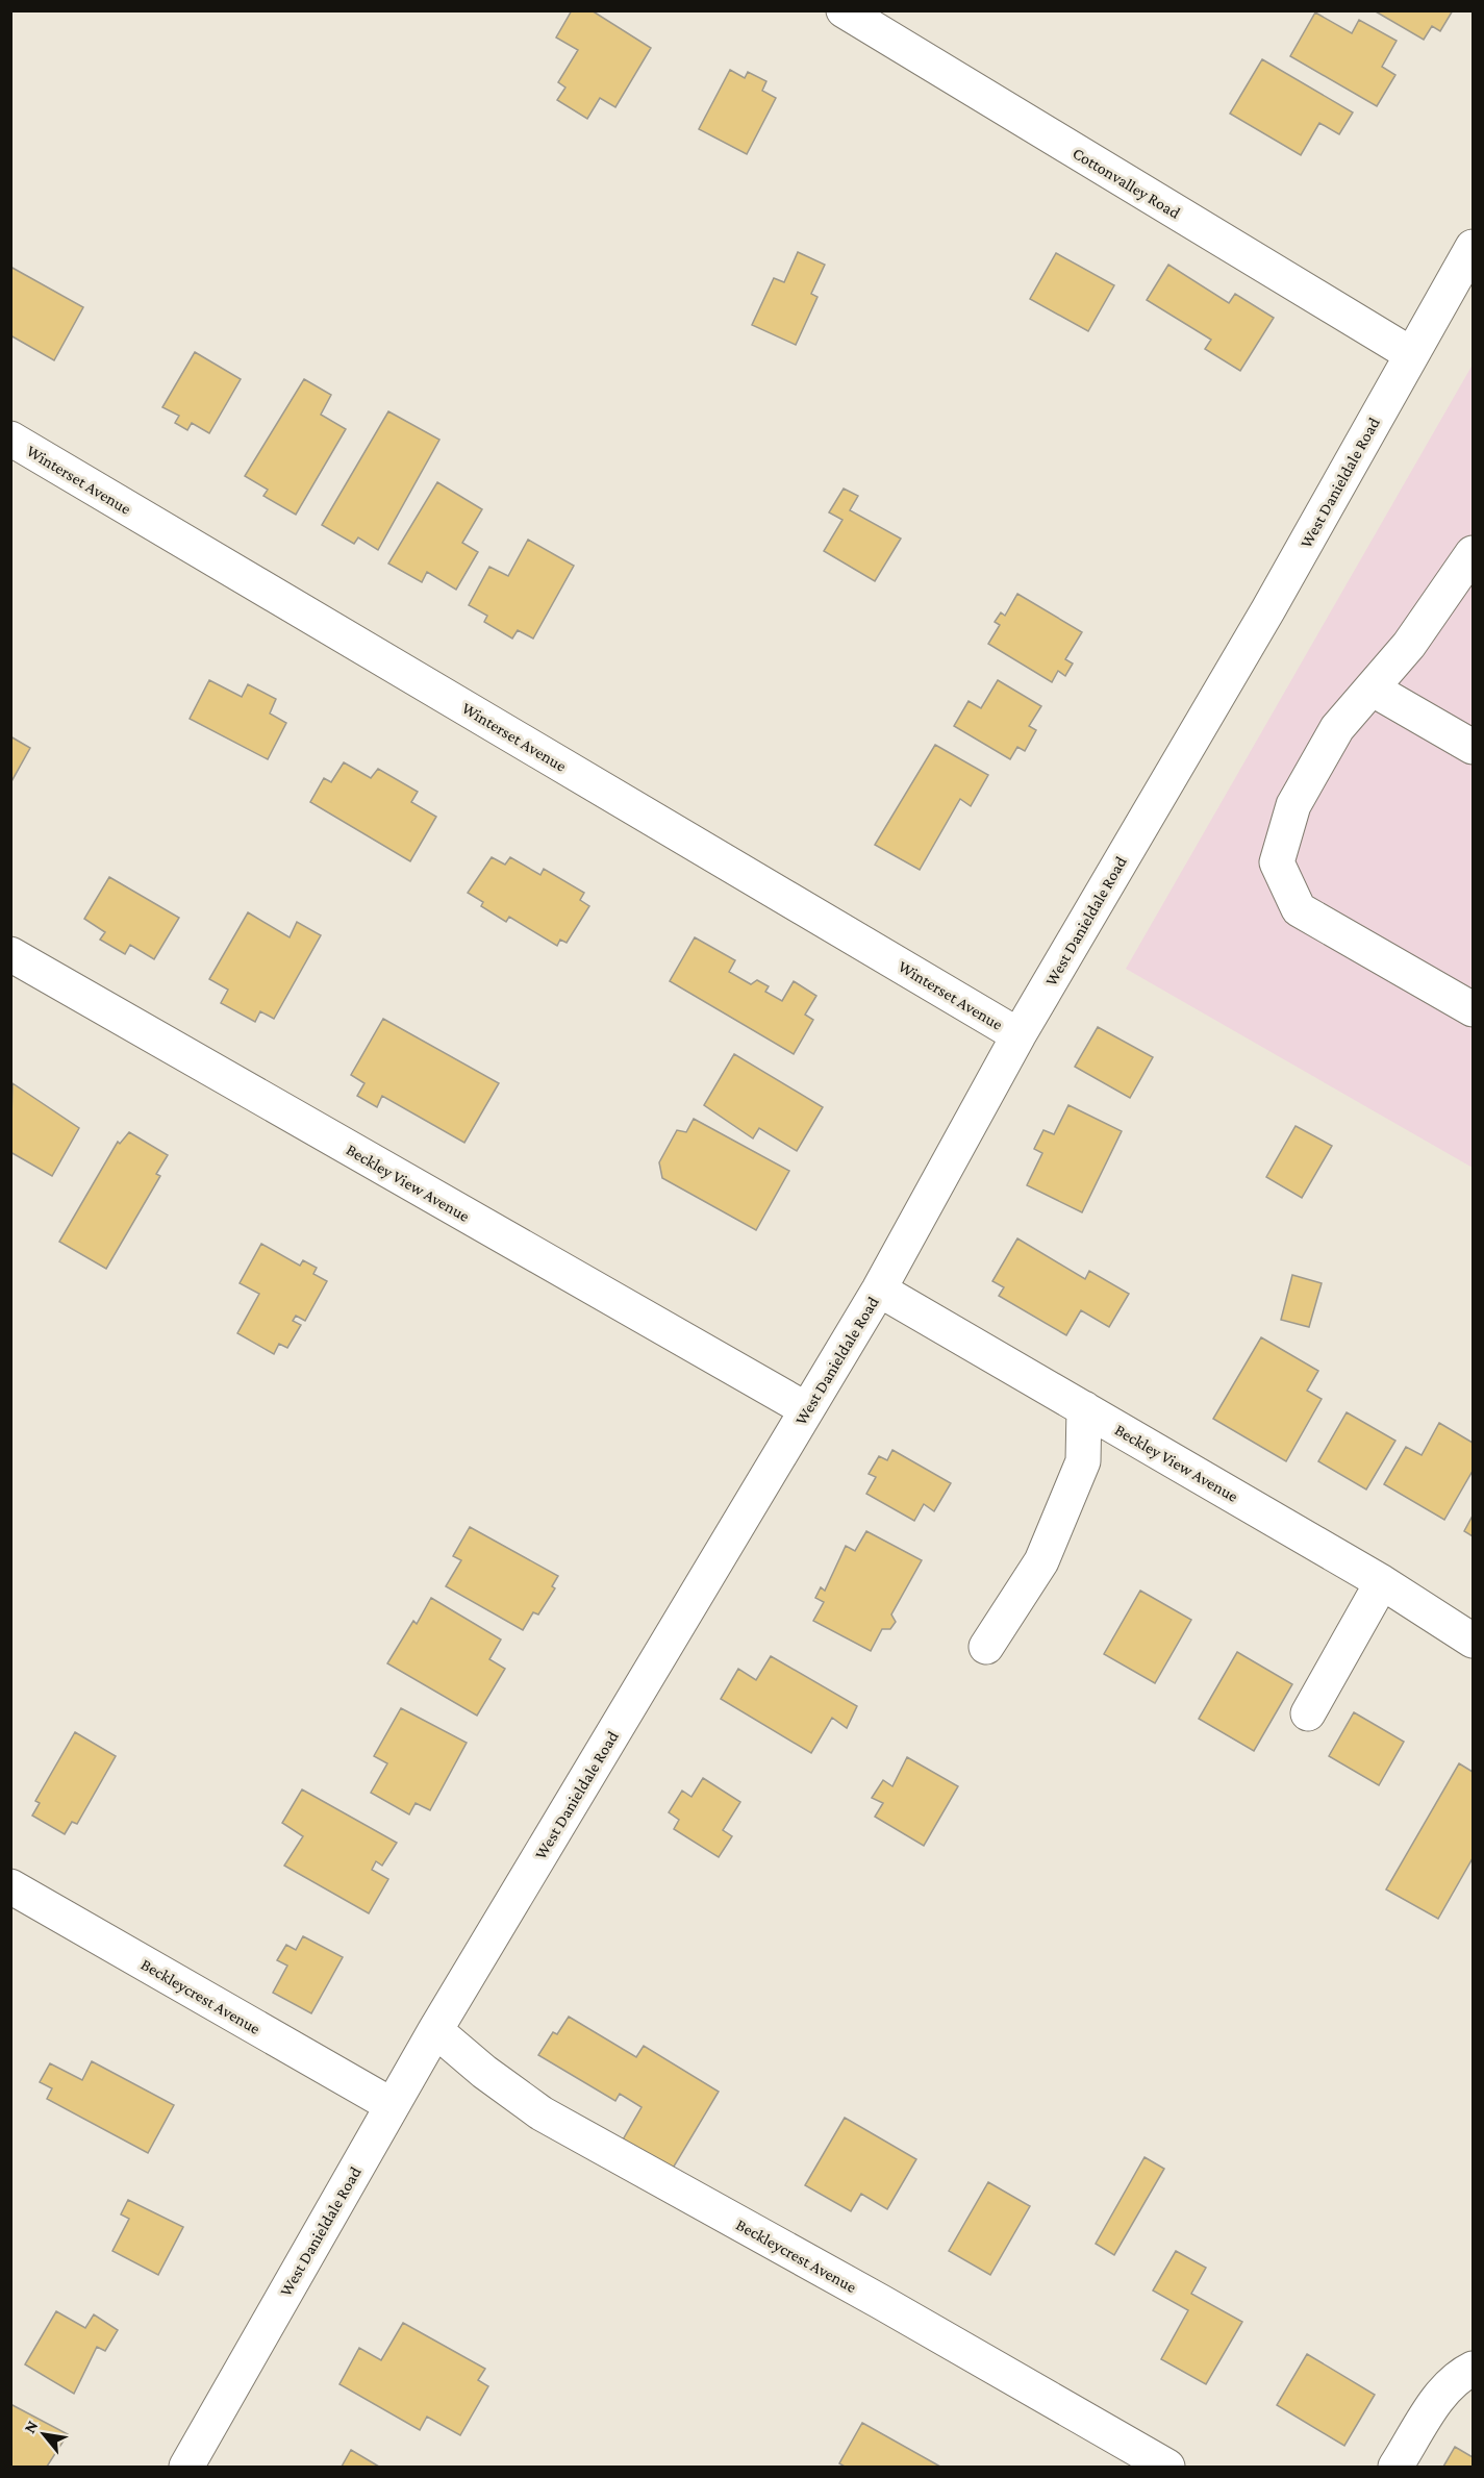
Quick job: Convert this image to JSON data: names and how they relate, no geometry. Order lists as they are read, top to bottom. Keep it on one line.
{"streets":{"street":["Cottonvalley Road","Winterset Avenue","West Danieldale Road","Beckley View Avenue","Beckleycrest Avenue"]},"crossings":[["Cottonvalley Road","West Danieldale Road"],["Winterset Avenue","West Danieldale Road"],["West Danieldale Road","Beckley View Avenue"],["West Danieldale Road","Beckleycrest Avenue"]],"north":"top left"}
